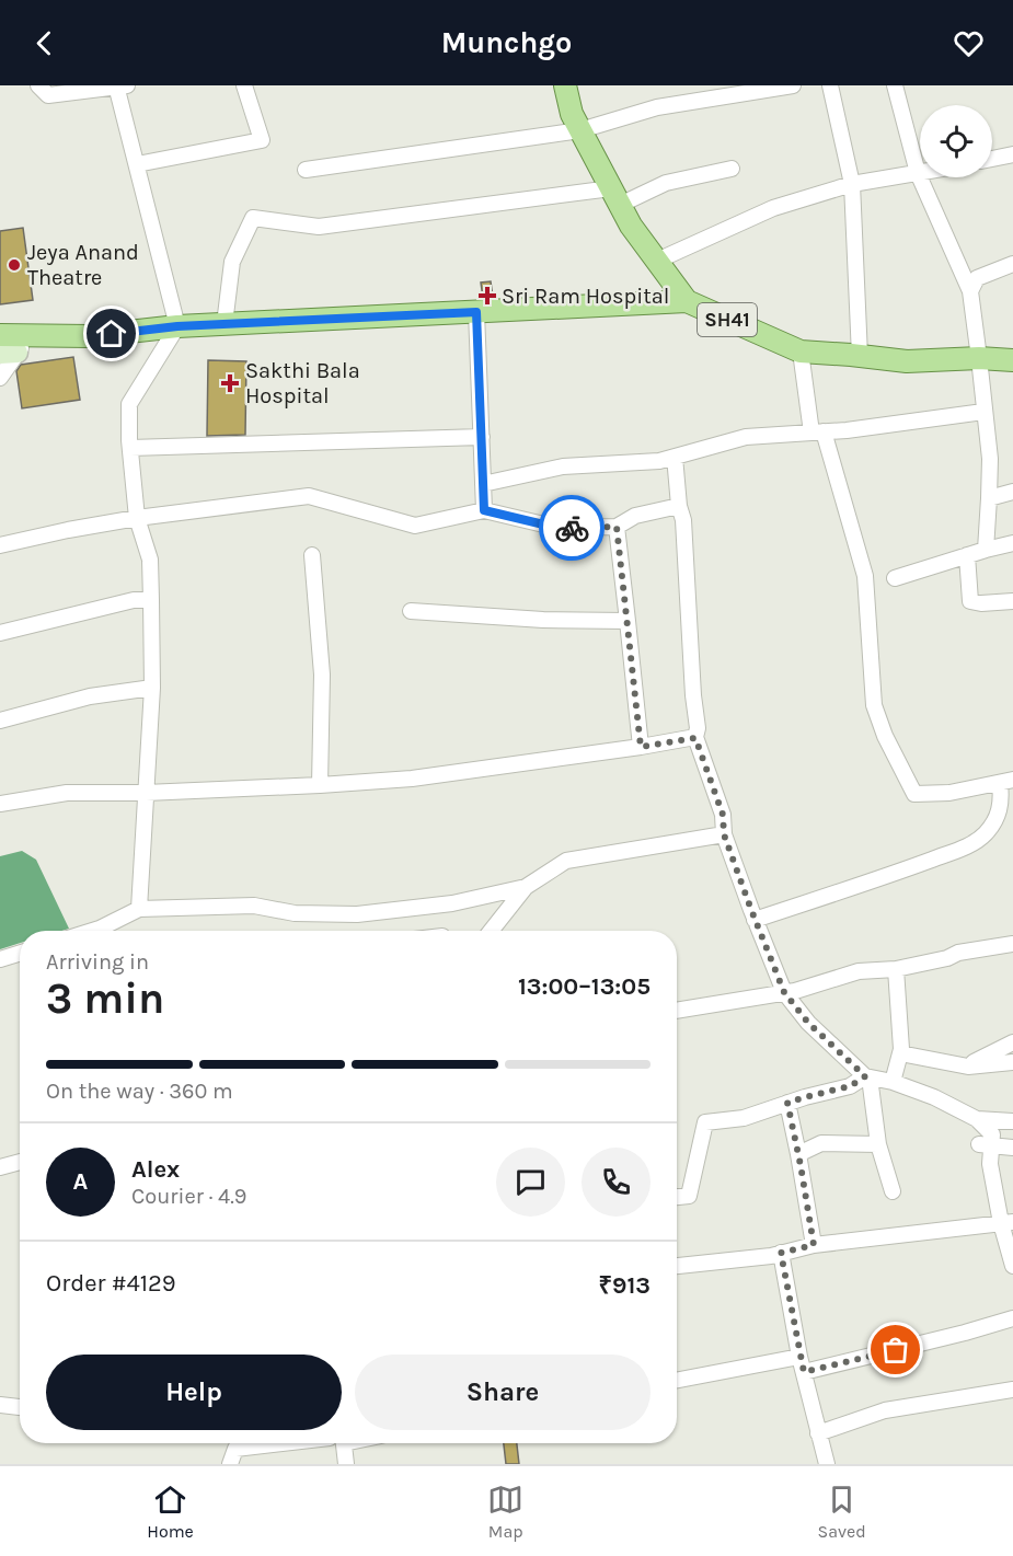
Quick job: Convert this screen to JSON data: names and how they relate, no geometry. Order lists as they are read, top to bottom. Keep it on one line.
{"streets":{"main road":["SH41"]},"places":{"other":["Jeya Anand Theatre"],"health":["Sri Ram Hospital","Sakthi Bala Hospital"]},"page":{"header":"Munchgo","heading":["3 min","Arriving in","13:00–13:05"],"panel":["Alex","Courier · 4.9","Order #4129","₹913"],"bar":"On the way · 360 m","round":"A","buttons":["Help","Share"],"tabs":["Home","Map","Saved"]}}
